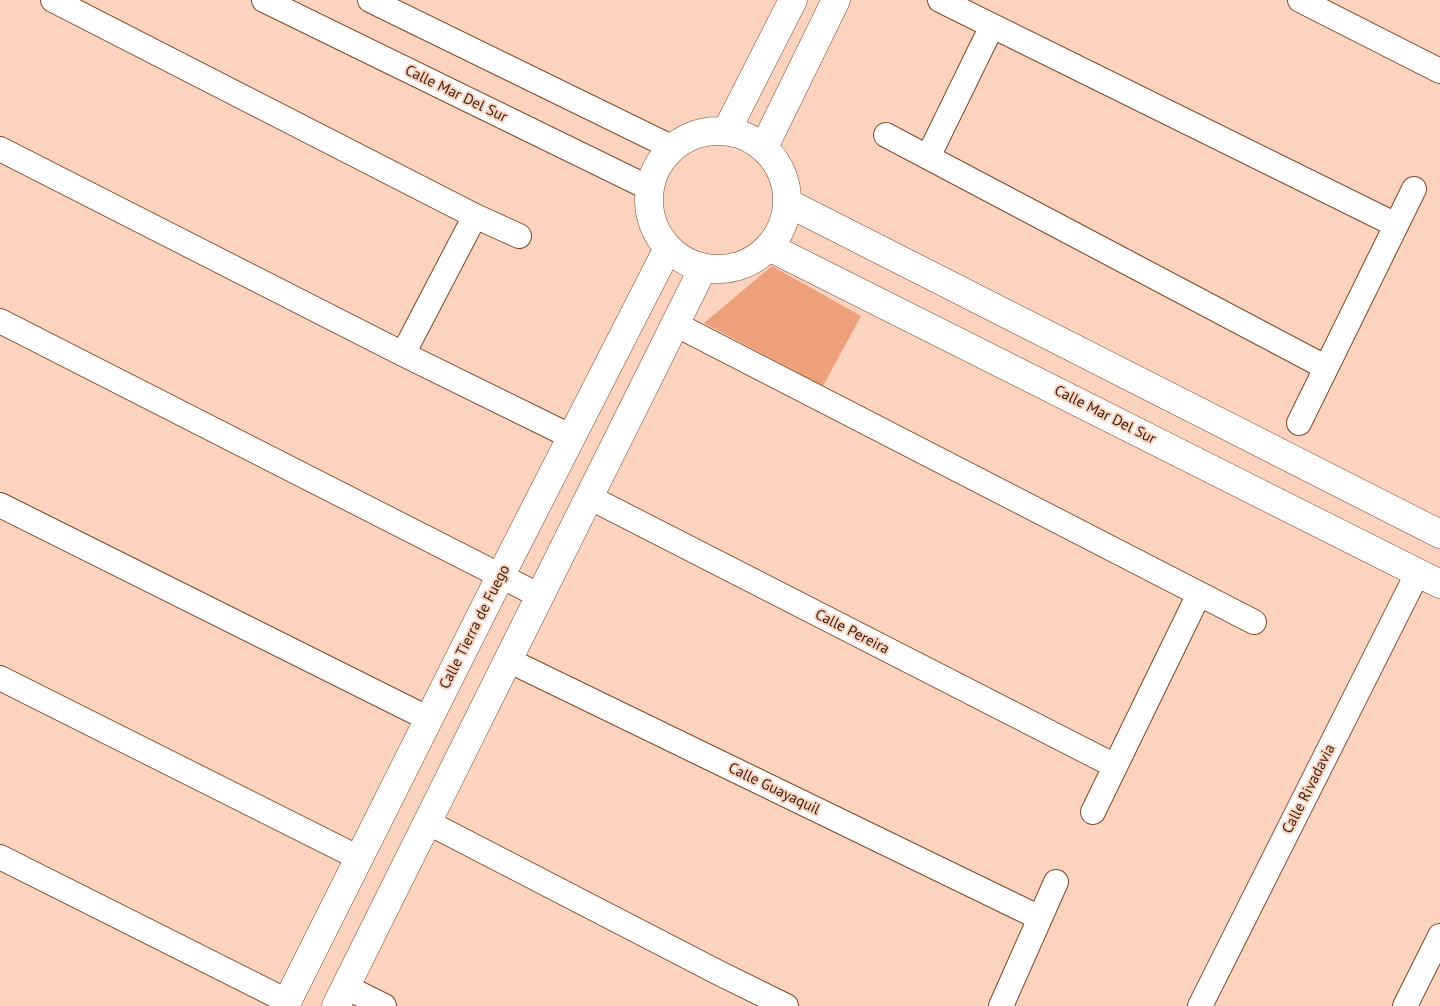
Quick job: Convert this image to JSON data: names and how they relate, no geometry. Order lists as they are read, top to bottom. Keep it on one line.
{"streets":{"street":["Calle Mar Del Sur","Calle Tierra de Fuego","Calle Pereira","Calle Guayaquil","Calle Rivadavia"]},"crossings":[["Calle Mar Del Sur","Calle Tierra de Fuego"],["Calle Mar Del Sur","Calle Rivadavia"]]}
